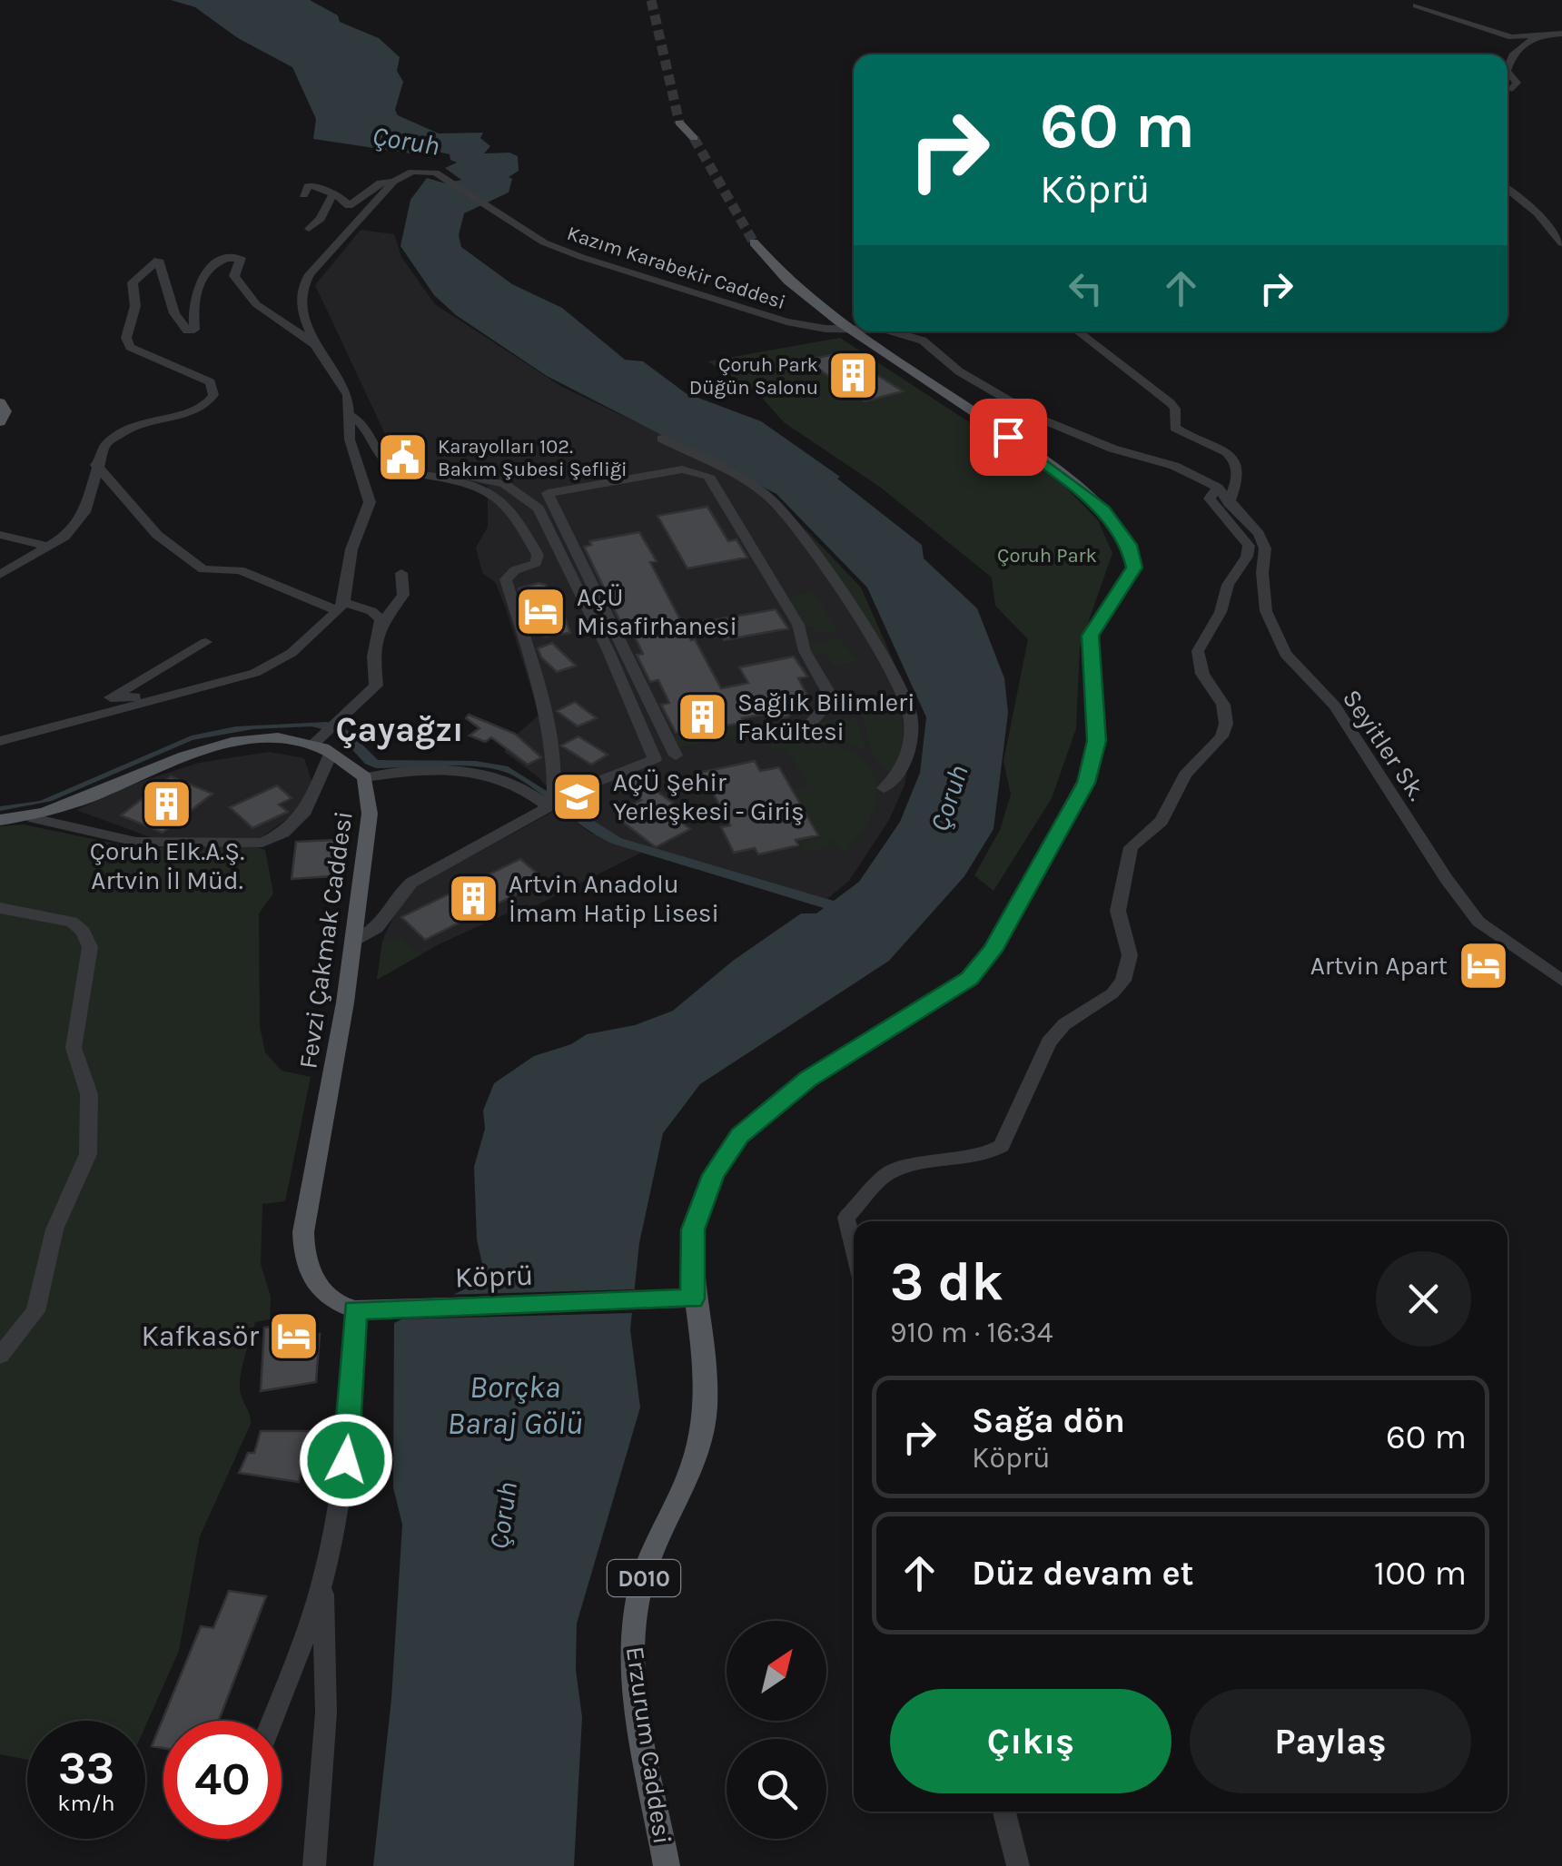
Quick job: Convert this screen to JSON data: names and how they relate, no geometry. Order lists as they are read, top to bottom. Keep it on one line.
{"streets":{"main road":["Fevzi Çakmak Caddesi","Köprü","D010","Erzurum Caddesi"],"street":["Kazım Karabekir Caddesi","Seyitler Sk."]},"crossings":[["Kazım Karabekir Caddesi","Seyitler Sk."],["Kazım Karabekir Caddesi","D010"],["Kazım Karabekir Caddesi","Erzurum Caddesi"],["Fevzi Çakmak Caddesi","Köprü"],["Köprü","Erzurum Caddesi"],["D010","Erzurum Caddesi"]],"districts":["Çayağzı"],"water":["Çoruh","Borçka Baraj Gölü"],"parks":["Çoruh Park"],"places":{"building":["Çoruh Park Düğün Salonu","Sağlık Bilimleri Fakültesi","Çoruh Elk.A.Ş. Artvin İl Müd.","Artvin Anadolu İmam Hatip Lisesi"],"public building":["Karayolları 102. Bakım Şubesi Şefliği"],"hotel":["AÇÜ Misafirhanesi","Artvin Apart","Kafkasör"],"school or university":["AÇÜ Şehir Yerleşkesi - Giriş"]},"north":"top right","page":{"turn":["60 m","Köprü"],"heading":["3 dk","910 m · 16:34"],"list":[{"name":"Sağa dön","note":"Köprü","value":"60 m"},{"name":"Düz devam et","value":"100 m"}],"buttons":["Çıkış","Paylaş"],"speed":"33 km/h","limit":"40"}}
